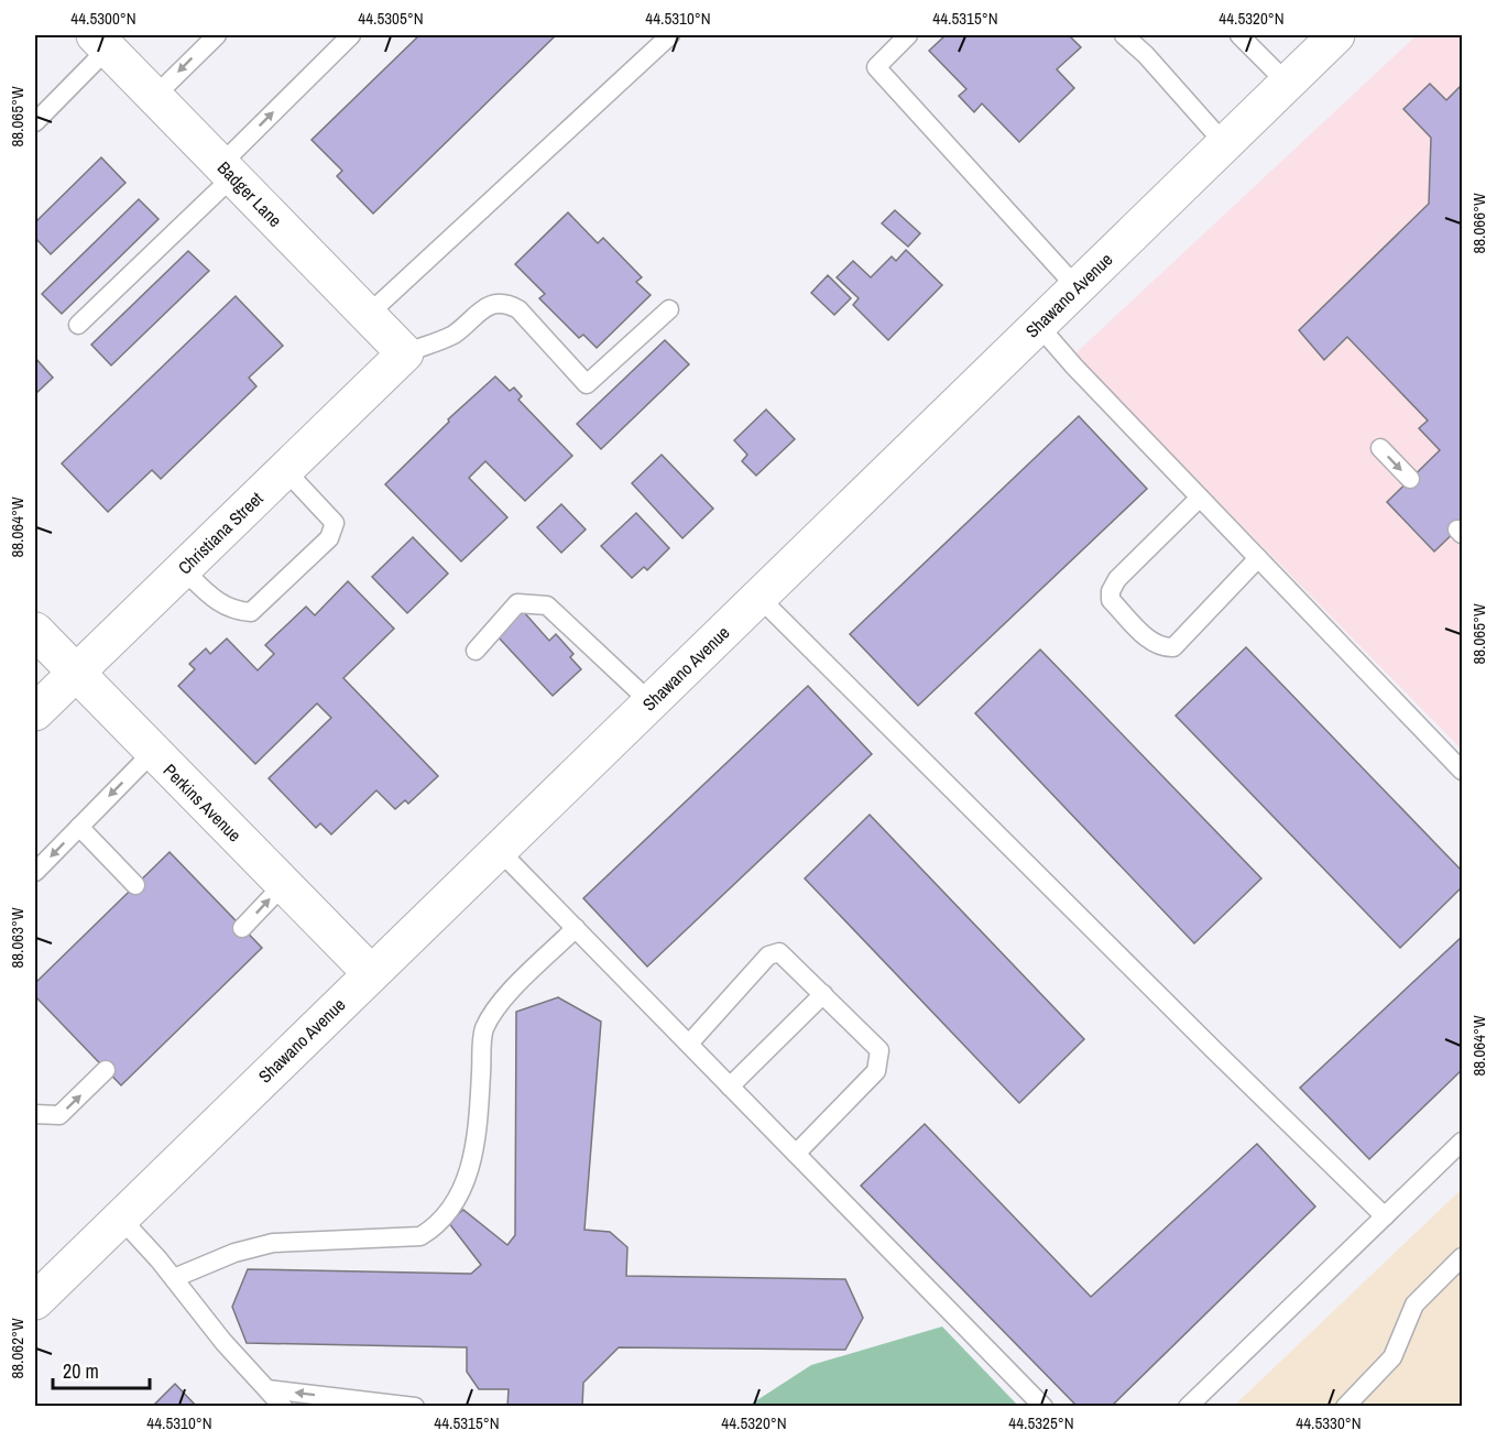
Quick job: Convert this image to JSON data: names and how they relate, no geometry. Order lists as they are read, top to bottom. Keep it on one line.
{"streets":{"main road":["Badger Lane","Shawano Avenue","Christiana Street","Perkins Avenue"]},"crossings":[["Badger Lane","Christiana Street"],["Shawano Avenue","Perkins Avenue"],["Christiana Street","Perkins Avenue"]],"scale_bar":"20 m","coordinates":["44.5300°N","44.5305°N","44.5310°N","44.5315°N","44.5320°N","88.065°W","88.066°W","88.064°W","88.063°W","88.062°W","44.5325°N","44.5330°N"]}
